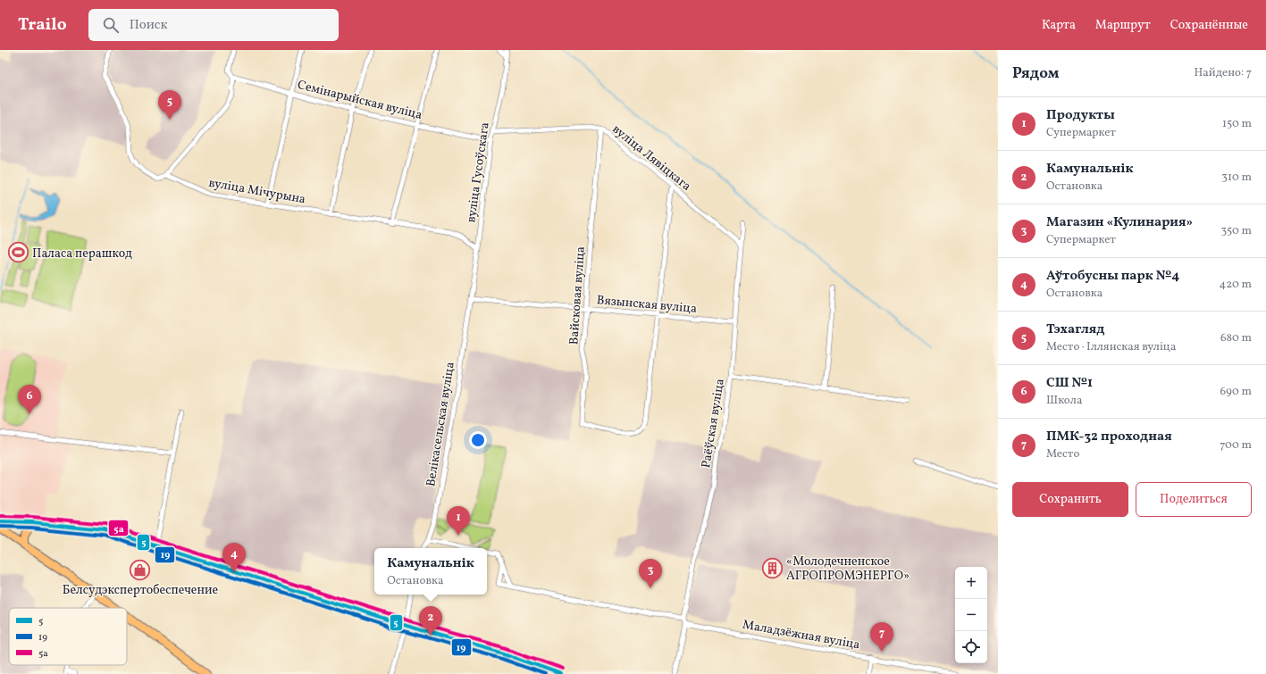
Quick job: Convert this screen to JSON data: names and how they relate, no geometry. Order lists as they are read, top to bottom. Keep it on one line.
{"streets":{"street":["Семінарыйская вуліца","вуліца Лявіцкага","вуліца Гусоўскага","вуліца Мічурына","Вайсковая вуліца","Вязынская вуліца","Раёўская вуліца","Велікасельская вуліца","Маладзёжная вуліца"]},"crossings":[["Семінарыйская вуліца","вуліца Гусоўскага"],["вуліца Лявіцкага","вуліца Гусоўскага"],["вуліца Лявіцкага","Вайсковая вуліца"],["вуліца Лявіцкага","Раёўская вуліца"],["вуліца Гусоўскага","вуліца Мічурына"],["вуліца Гусоўскага","Вязынская вуліца"],["вуліца Гусоўскага","Велікасельская вуліца"],["Вайсковая вуліца","Вязынская вуліца"],["Вязынская вуліца","Раёўская вуліца"],["Вязынская вуліца","Велікасельская вуліца"],["Раёўская вуліца","Маладзёжная вуліца"]],"places":{"sports":["Паласа перашкод"],"building":["«Молодечненское АГРОПРОМЭНЕРГО»"],"shop":["Белсудэкспертобеспечение"]},"lines":["transit line 5а","transit line 5","transit line 19"],"legend":["5","19","5а"],"page":{"header":"Trailo","search":"Поиск","nav":["Карта","Маршрут","Сохранённые"],"heading":["Рядом","Найдено: 7"],"pins":["5","6","1","4","3","2","7"],"list":[{"mark":"1","name":"Продукты","note":"Супермаркет","value":"150 m"},{"mark":"2","name":"Камунальнік","note":"Остановка","value":"310 m"},{"mark":"3","name":"Магазин «Кулинария»","note":"Супермаркет","value":"350 m"},{"mark":"4","name":"Аўтобусны парк №4","note":"Остановка","value":"420 m"},{"mark":"5","name":"Тэхагляд","note":"Место · Іллянская вуліца","value":"680 m"},{"mark":"6","name":"СШ №1","note":"Школа","value":"690 m"},{"mark":"7","name":"ПМК-32 проходная","note":"Место","value":"700 m"}],"buttons":["Сохранить","Поделиться"],"popup":["Камунальнік","Остановка"],"map_buttons":["+","−"]}}
